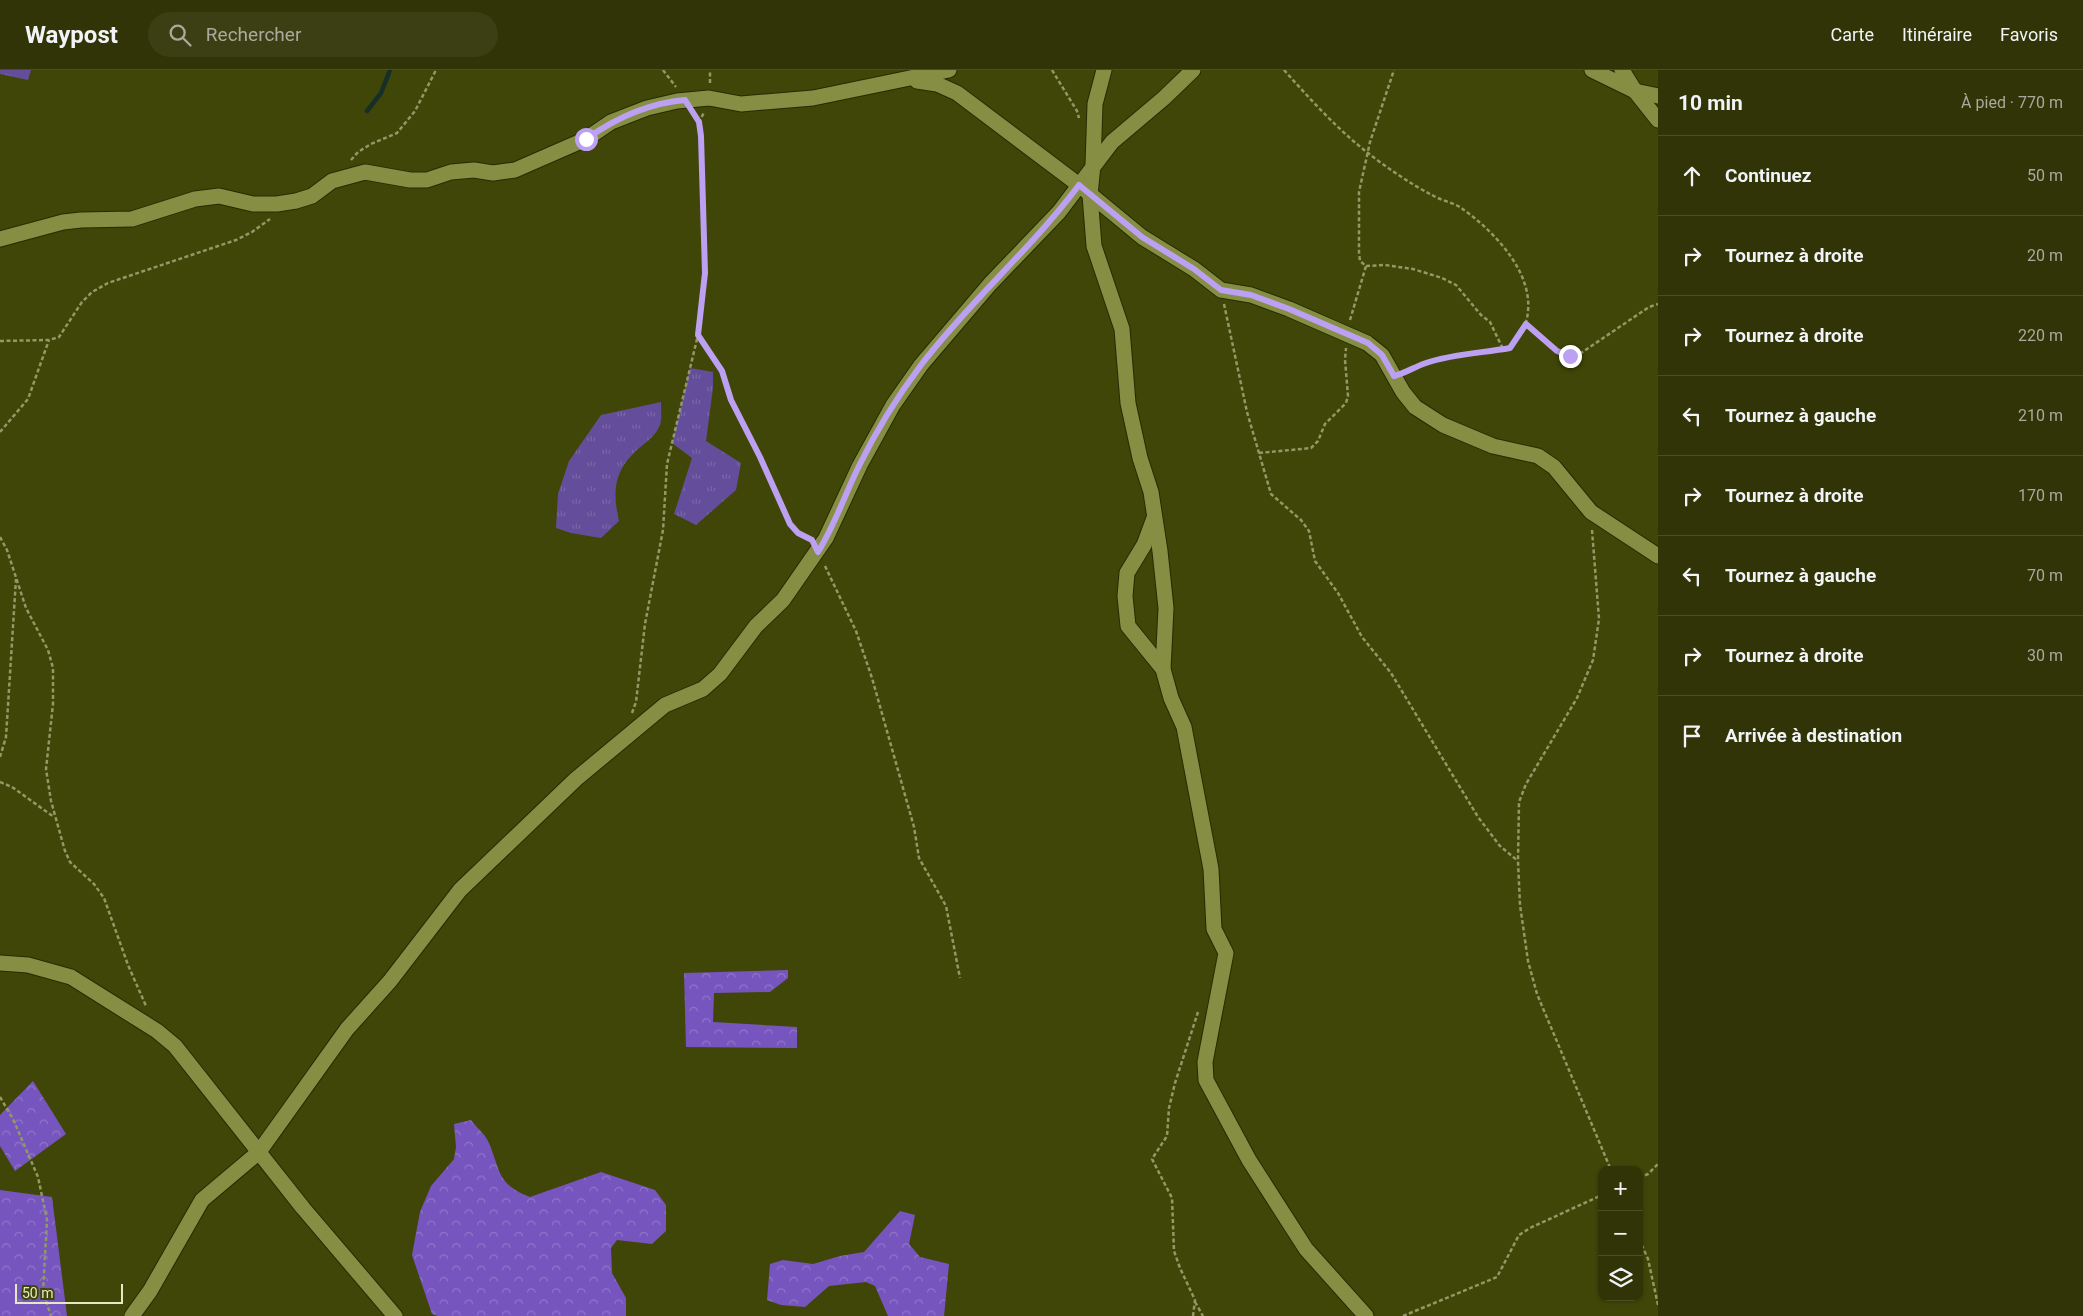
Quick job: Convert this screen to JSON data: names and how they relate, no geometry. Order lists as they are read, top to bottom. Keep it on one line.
{"scale_bar":"50 m","page":{"header":"Waypost","search":"Rechercher","nav":["Carte","Itinéraire","Favoris"],"heading":["10 min","À pied · 770 m"],"list":[["Continuez","50 m"],["Tournez à droite","20 m"],["Tournez à droite","220 m"],["Tournez à gauche","210 m"],["Tournez à droite","170 m"],["Tournez à gauche","70 m"],["Tournez à droite","30 m"],"Arrivée à destination"],"map_buttons":["+","−"],"scale":"50 m"}}
